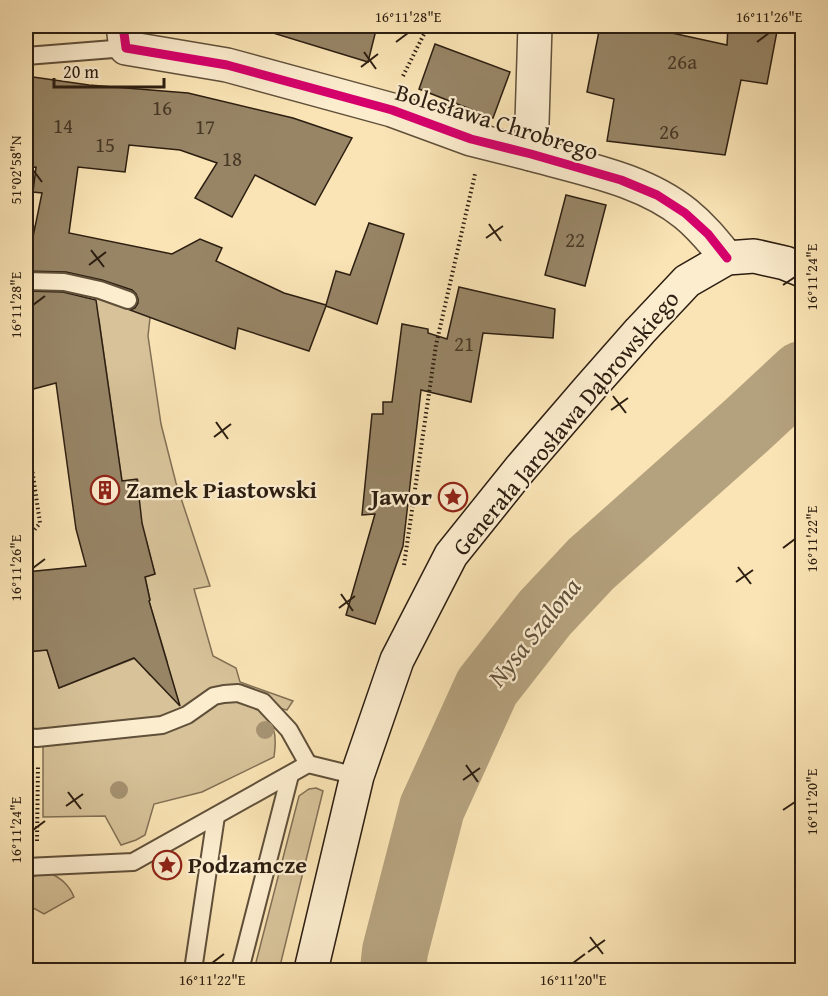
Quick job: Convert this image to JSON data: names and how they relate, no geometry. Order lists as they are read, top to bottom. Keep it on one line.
{"streets":{"main road":["Bolesława Chrobrego","Generała Jarosława Dąbrowskiego"]},"crossings":[["Bolesława Chrobrego","Generała Jarosława Dąbrowskiego"]],"water":["Nysa Szalona"],"places":{"building":["Zamek Piastowski"],"place":["Jawor","Podzamcze"]},"house_numbers":["26a","16","14","17","26","15","18","22","21"],"scale_bar":"20 m","coordinates":["16°11'28\"E","16°11'26\"E","51°02'58\"N","16°11'24\"E","16°11'22\"E","16°11'20\"E"]}
